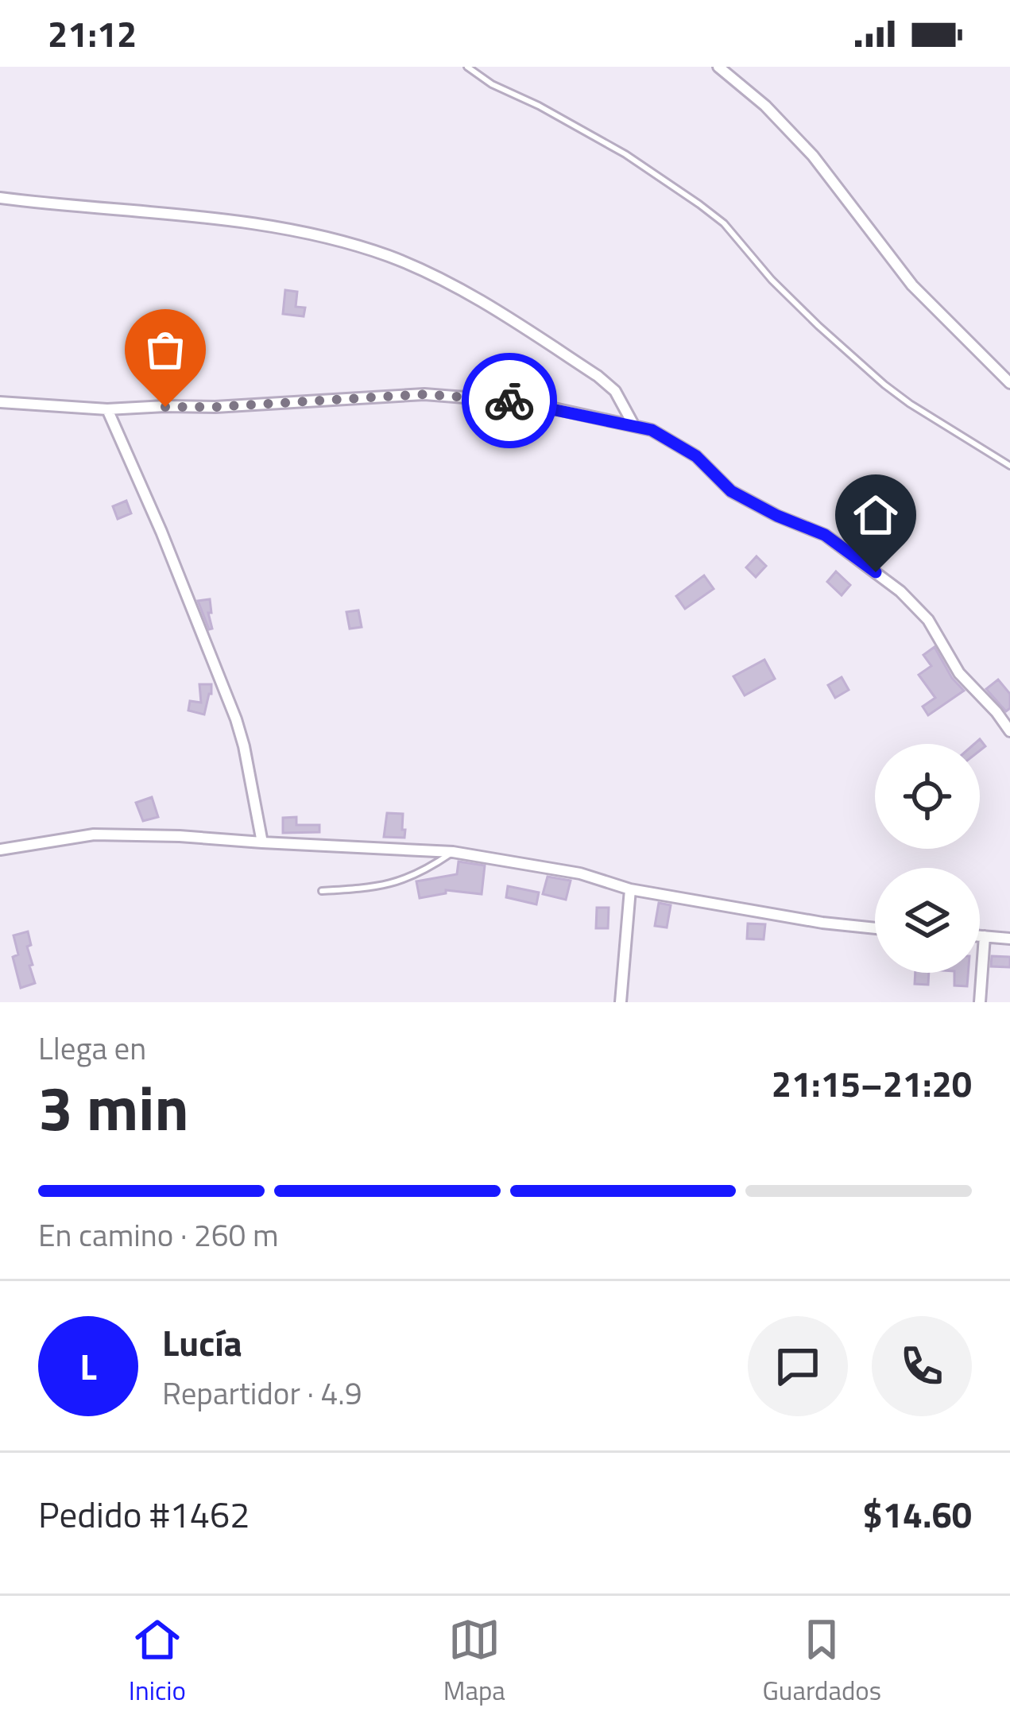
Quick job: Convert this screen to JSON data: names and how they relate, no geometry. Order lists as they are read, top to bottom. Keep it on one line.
{"page":{"status":"21:12","heading":["3 min","Llega en","21:15–21:20"],"panel":["Lucía","Repartidor · 4.9","Pedido #1462","$14.60"],"bar":"En camino · 260 m","round":"L","tabs":["Inicio","Mapa","Guardados"]}}
